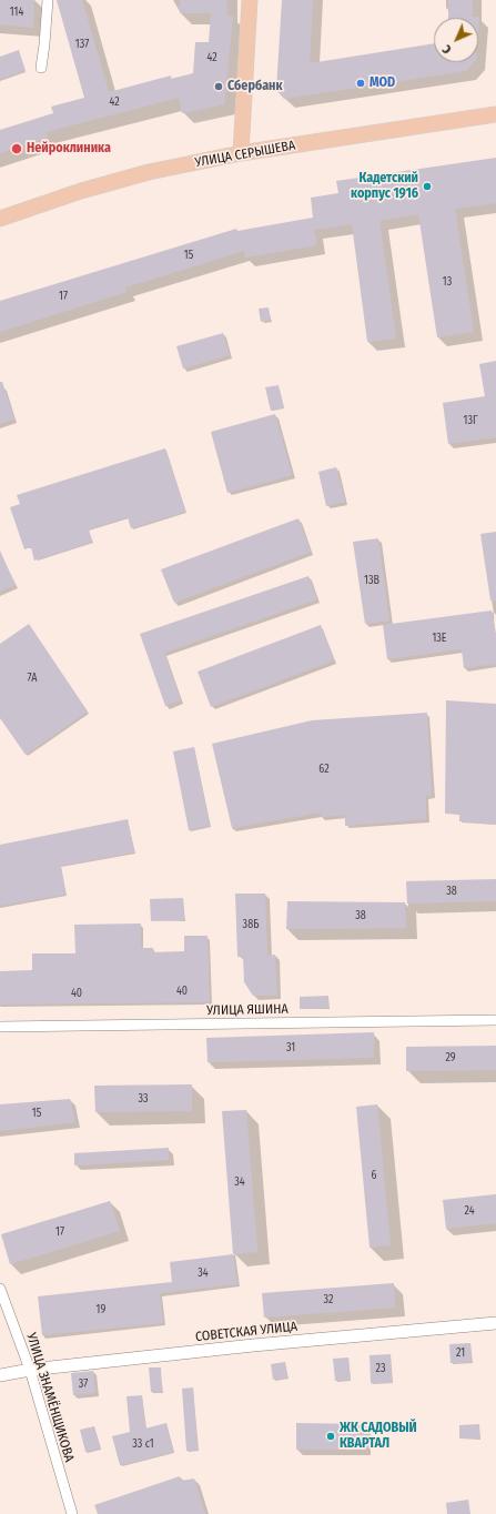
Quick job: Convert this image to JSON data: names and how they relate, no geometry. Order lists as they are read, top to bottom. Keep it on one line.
{"streets":{"main road":["УЛИЦА СЕРЫШЕВА"],"street":["УЛИЦА ЯШИНА","СОВЕТСКАЯ УЛИЦА","УЛИЦА ЗНАМЁНЩИКОВА"]},"crossings":[["СОВЕТСКАЯ УЛИЦА","УЛИЦА ЗНАМЁНЩИКОВА"]],"places":["MOD","Сбербанк","Нейроклиника","Кадетский корпус 1916","ЖК САДОВЫЙ КВАРТАЛ"],"house_numbers":["114","137","42","42","15","13","17","13Г","13В","13Е","7А","62","38","38","38Б","40","40","31","29","33","15","6","34","24","17","34","32","19","21","23","37","33 с1"],"north":"bottom left"}
